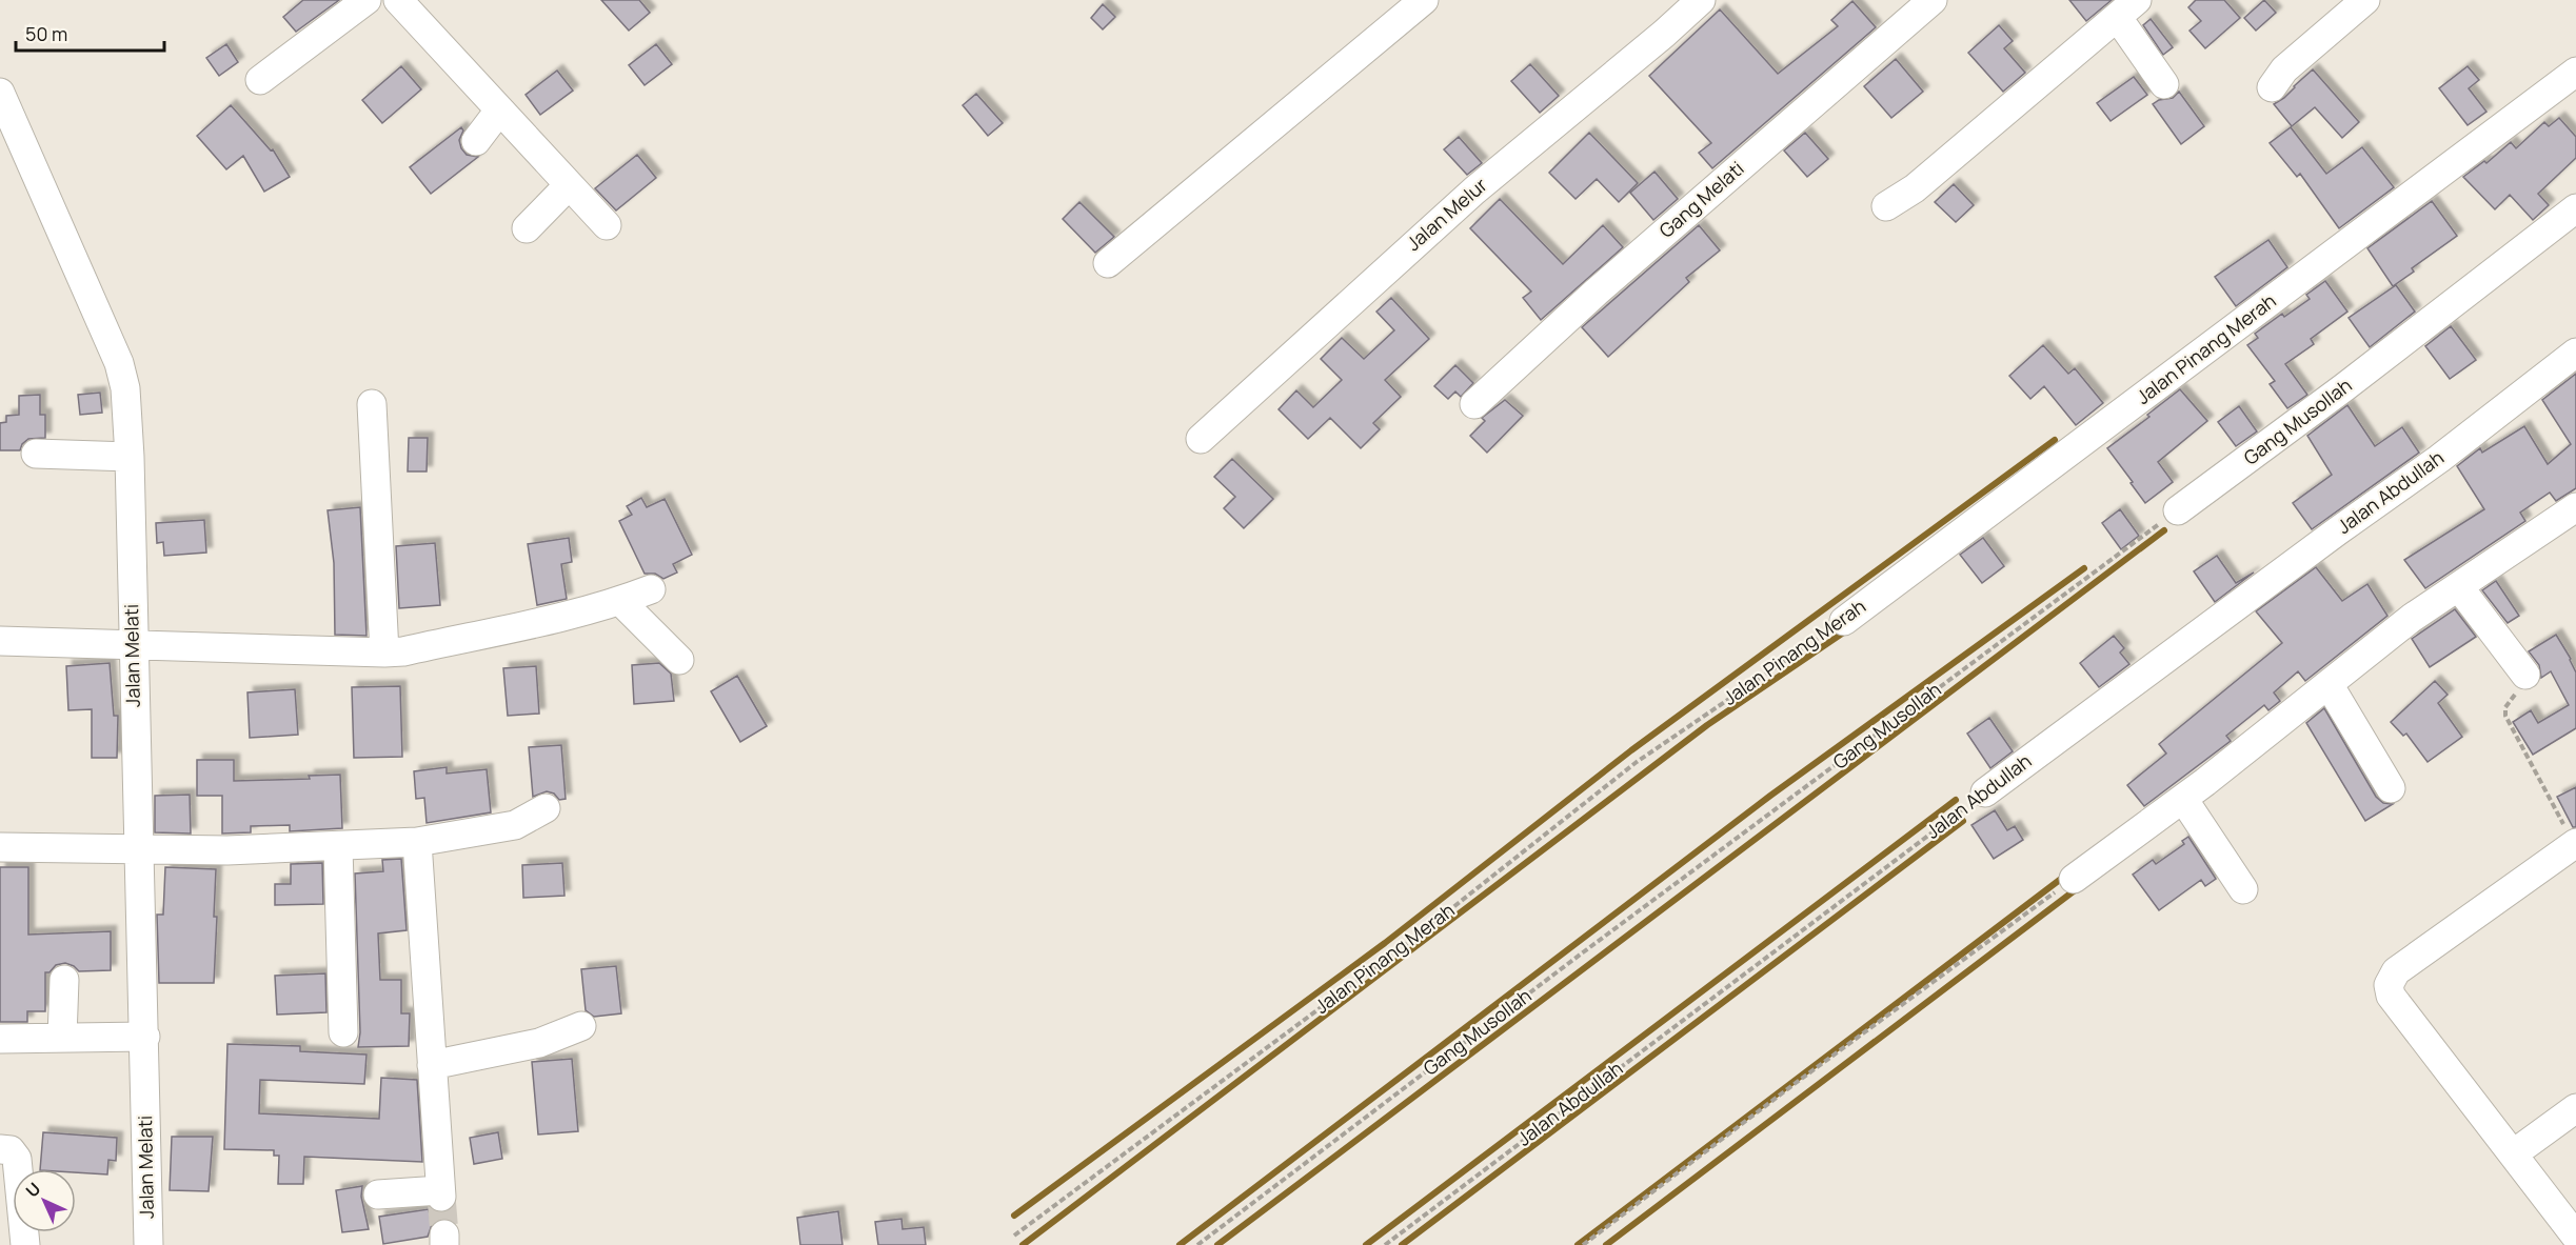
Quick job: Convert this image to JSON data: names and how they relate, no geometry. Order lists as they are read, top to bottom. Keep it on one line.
{"streets":{"street":["Gang Melati","Jalan Melur","Jalan Pinang Merah","Gang Musollah","Jalan Abdullah","Jalan Melati"]},"scale_bar":"50 m","north":"top left"}
